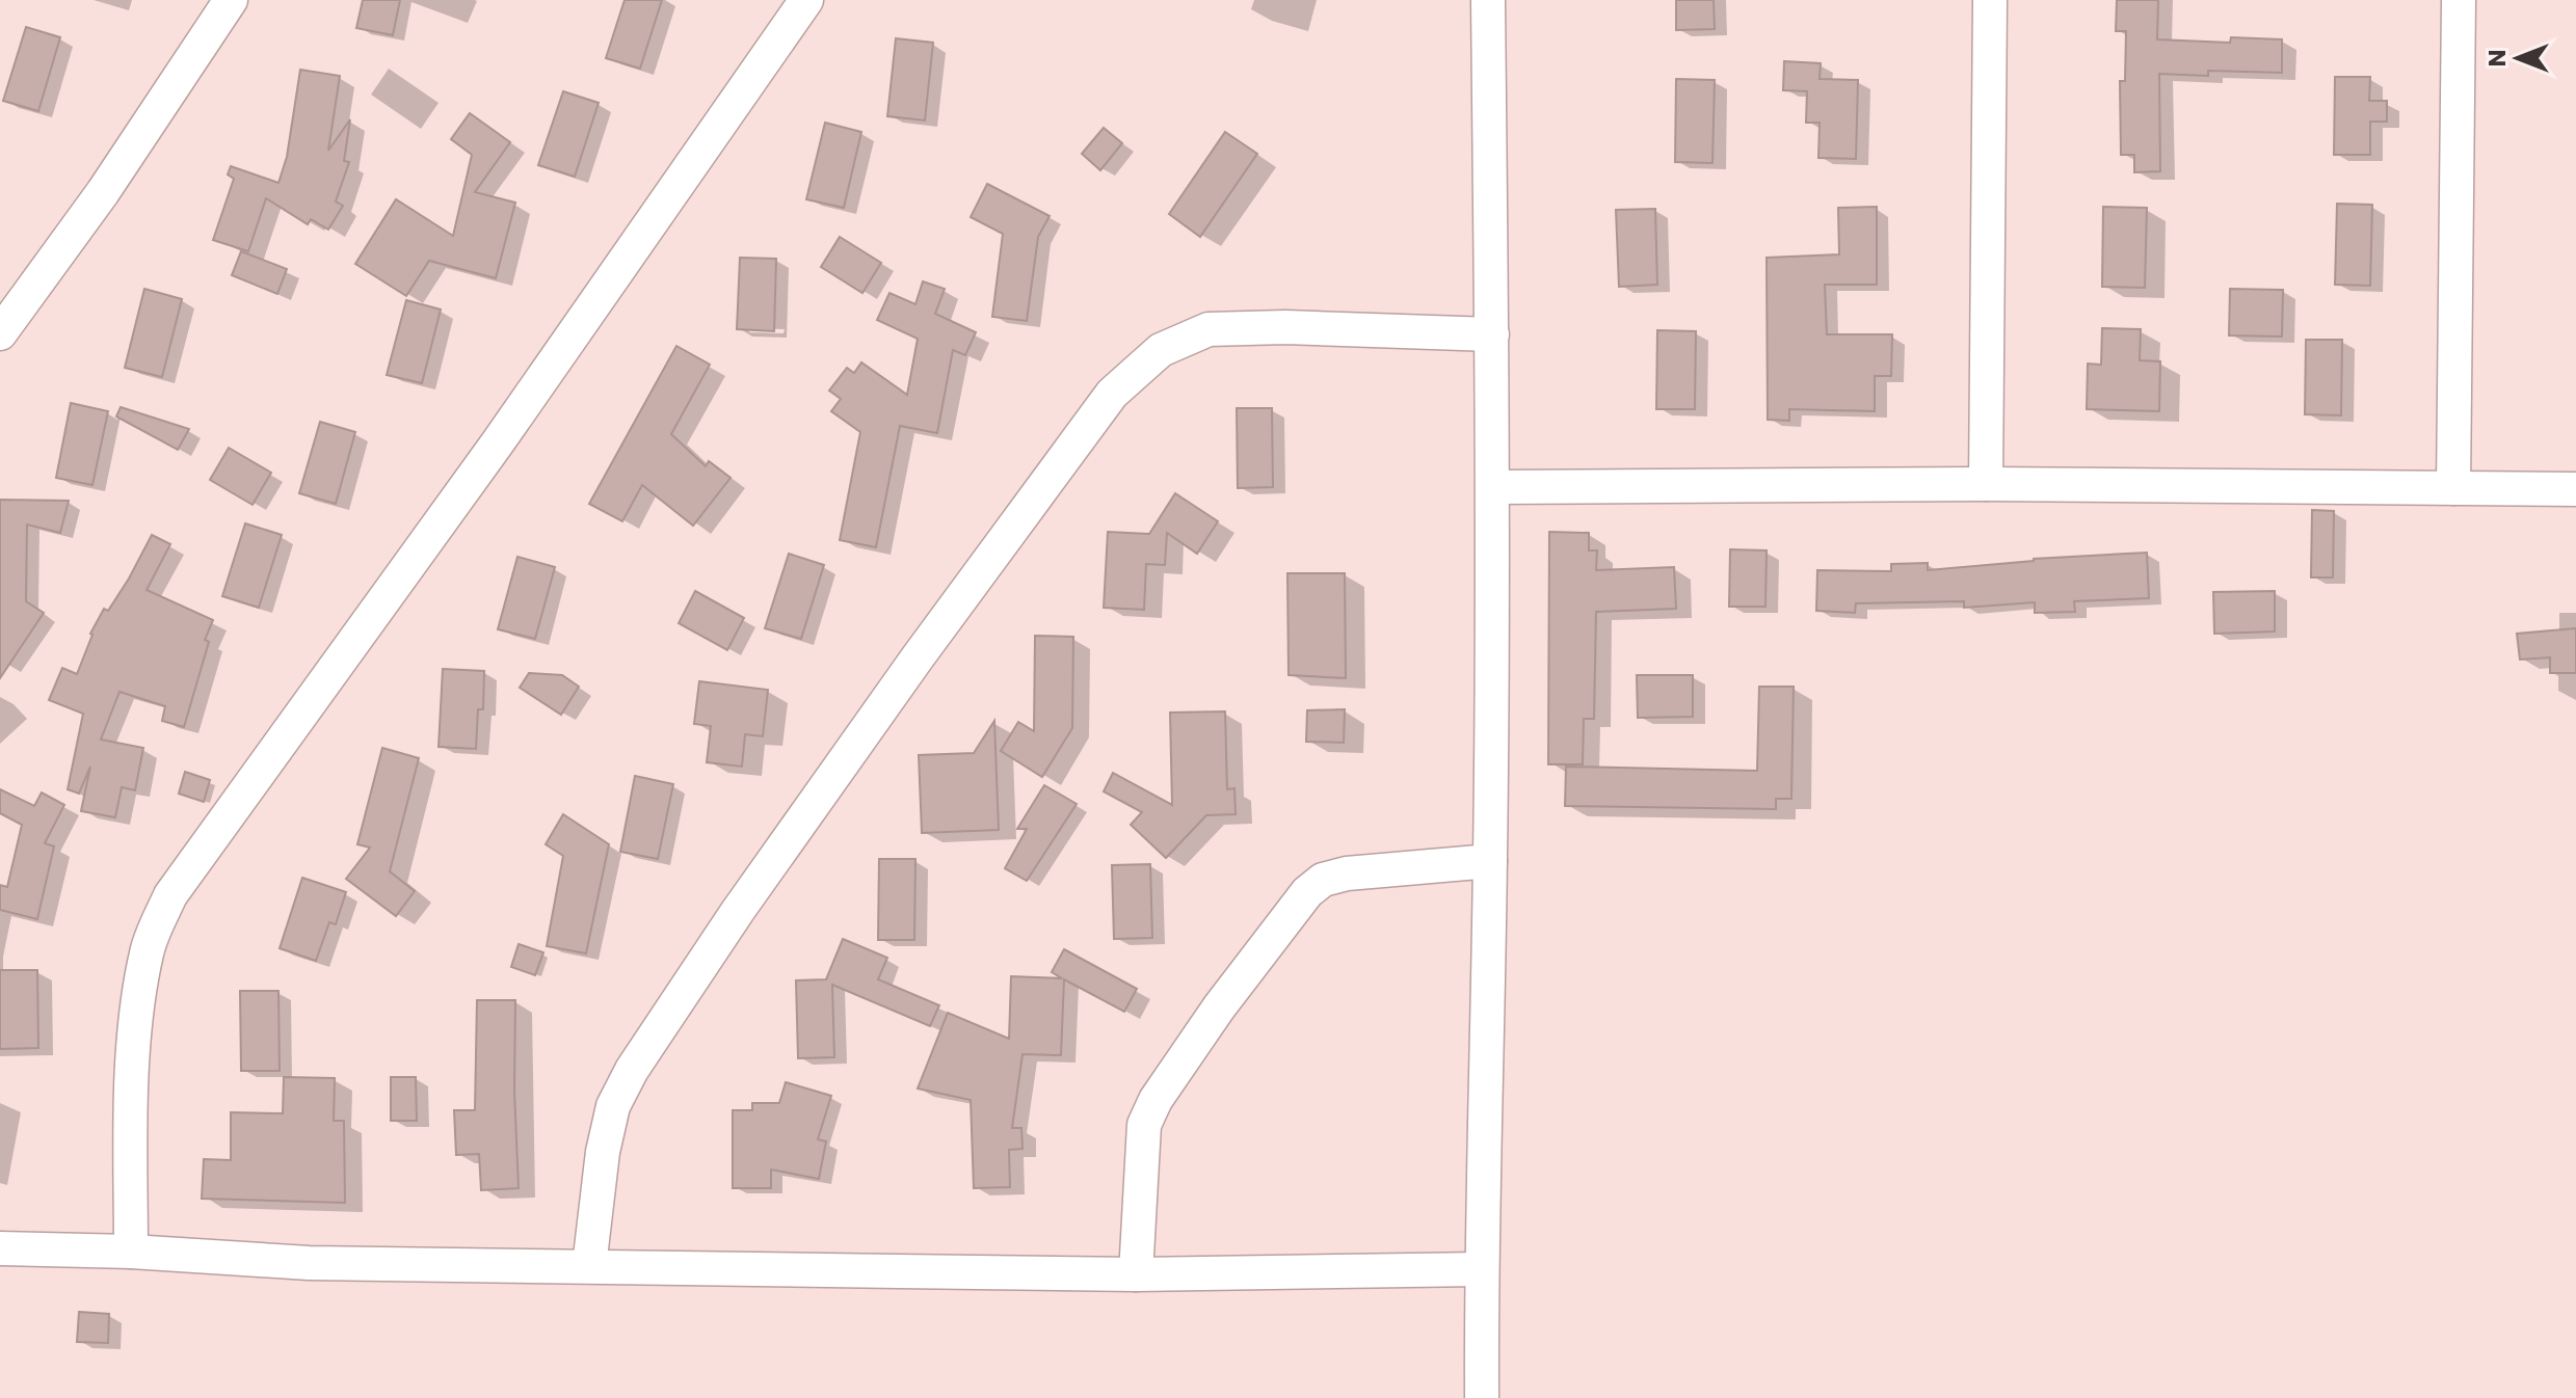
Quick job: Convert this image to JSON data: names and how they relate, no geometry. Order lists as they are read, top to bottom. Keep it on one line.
{"north":"left"}
